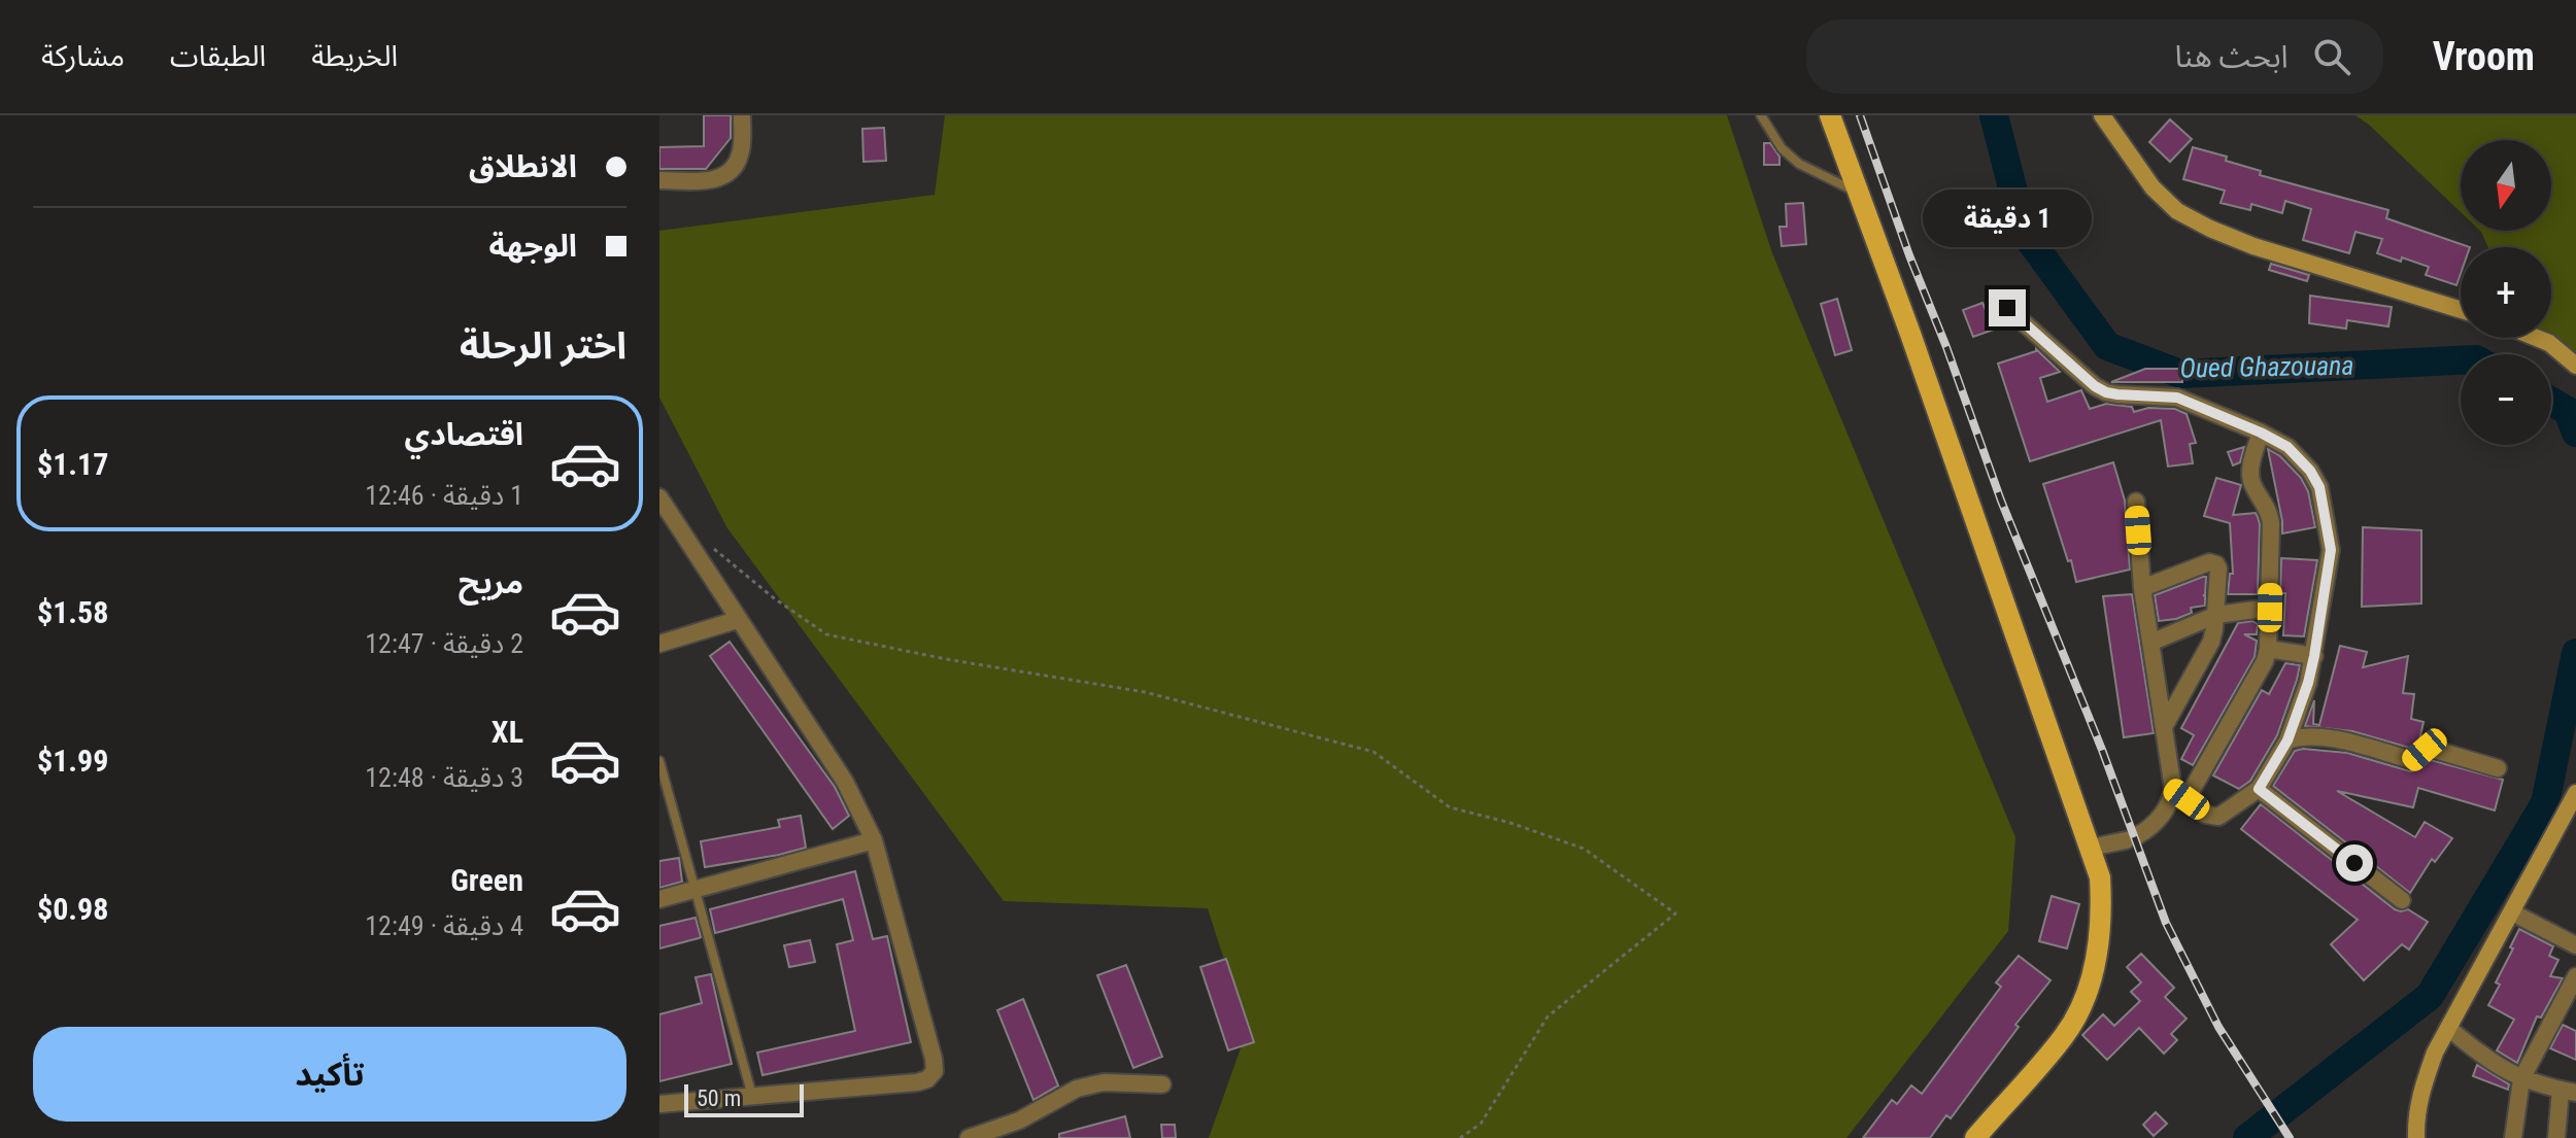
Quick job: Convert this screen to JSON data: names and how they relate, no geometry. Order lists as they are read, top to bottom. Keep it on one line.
{"water":["Oued Ghazouana"],"scale_bar":"50 m","north":"bottom","page":{"header":"Vroom","search":"ابحث هنا","nav":["الخريطة","الطبقات","مشاركة"],"banner":["الانطلاق","الوجهة"],"map_buttons":["+","−"],"bubble":"1 دقيقة","heading":"اختر الرحلة","list":[{"name":"اقتصادي","note":"1 دقيقة · 12:46","value":"$1.17"},{"name":"مريح","note":"2 دقيقة · 12:47","value":"$1.58"},{"name":"XL","note":"3 دقيقة · 12:48","value":"$1.99"},{"name":"Green","note":"4 دقيقة · 12:49","value":"$0.98"}],"buttons":"تأكيد","scale":"50 m"}}
